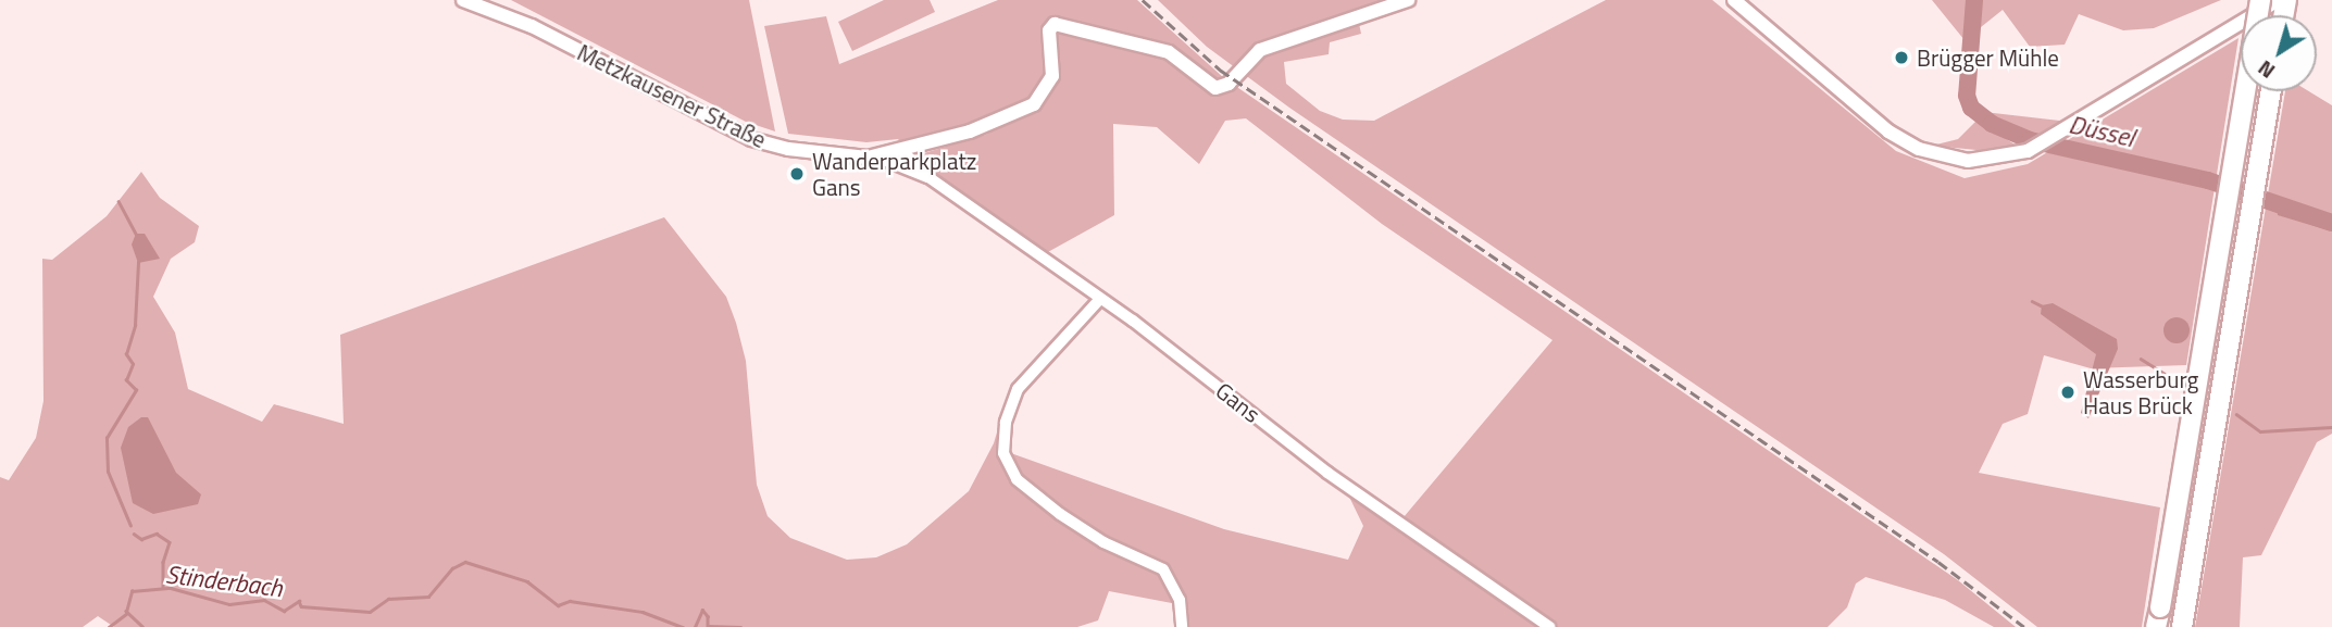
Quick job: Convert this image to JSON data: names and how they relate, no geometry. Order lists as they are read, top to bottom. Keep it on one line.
{"streets":{"street":["Metzkausener Straße","Gans"]},"crossings":[["Metzkausener Straße","Gans"]],"water":["Düssel","Stinderbach"],"places":["Brügger Mühle","Wanderparkplatz Gans","Wasserburg Haus Brück"],"north":"bottom left"}
